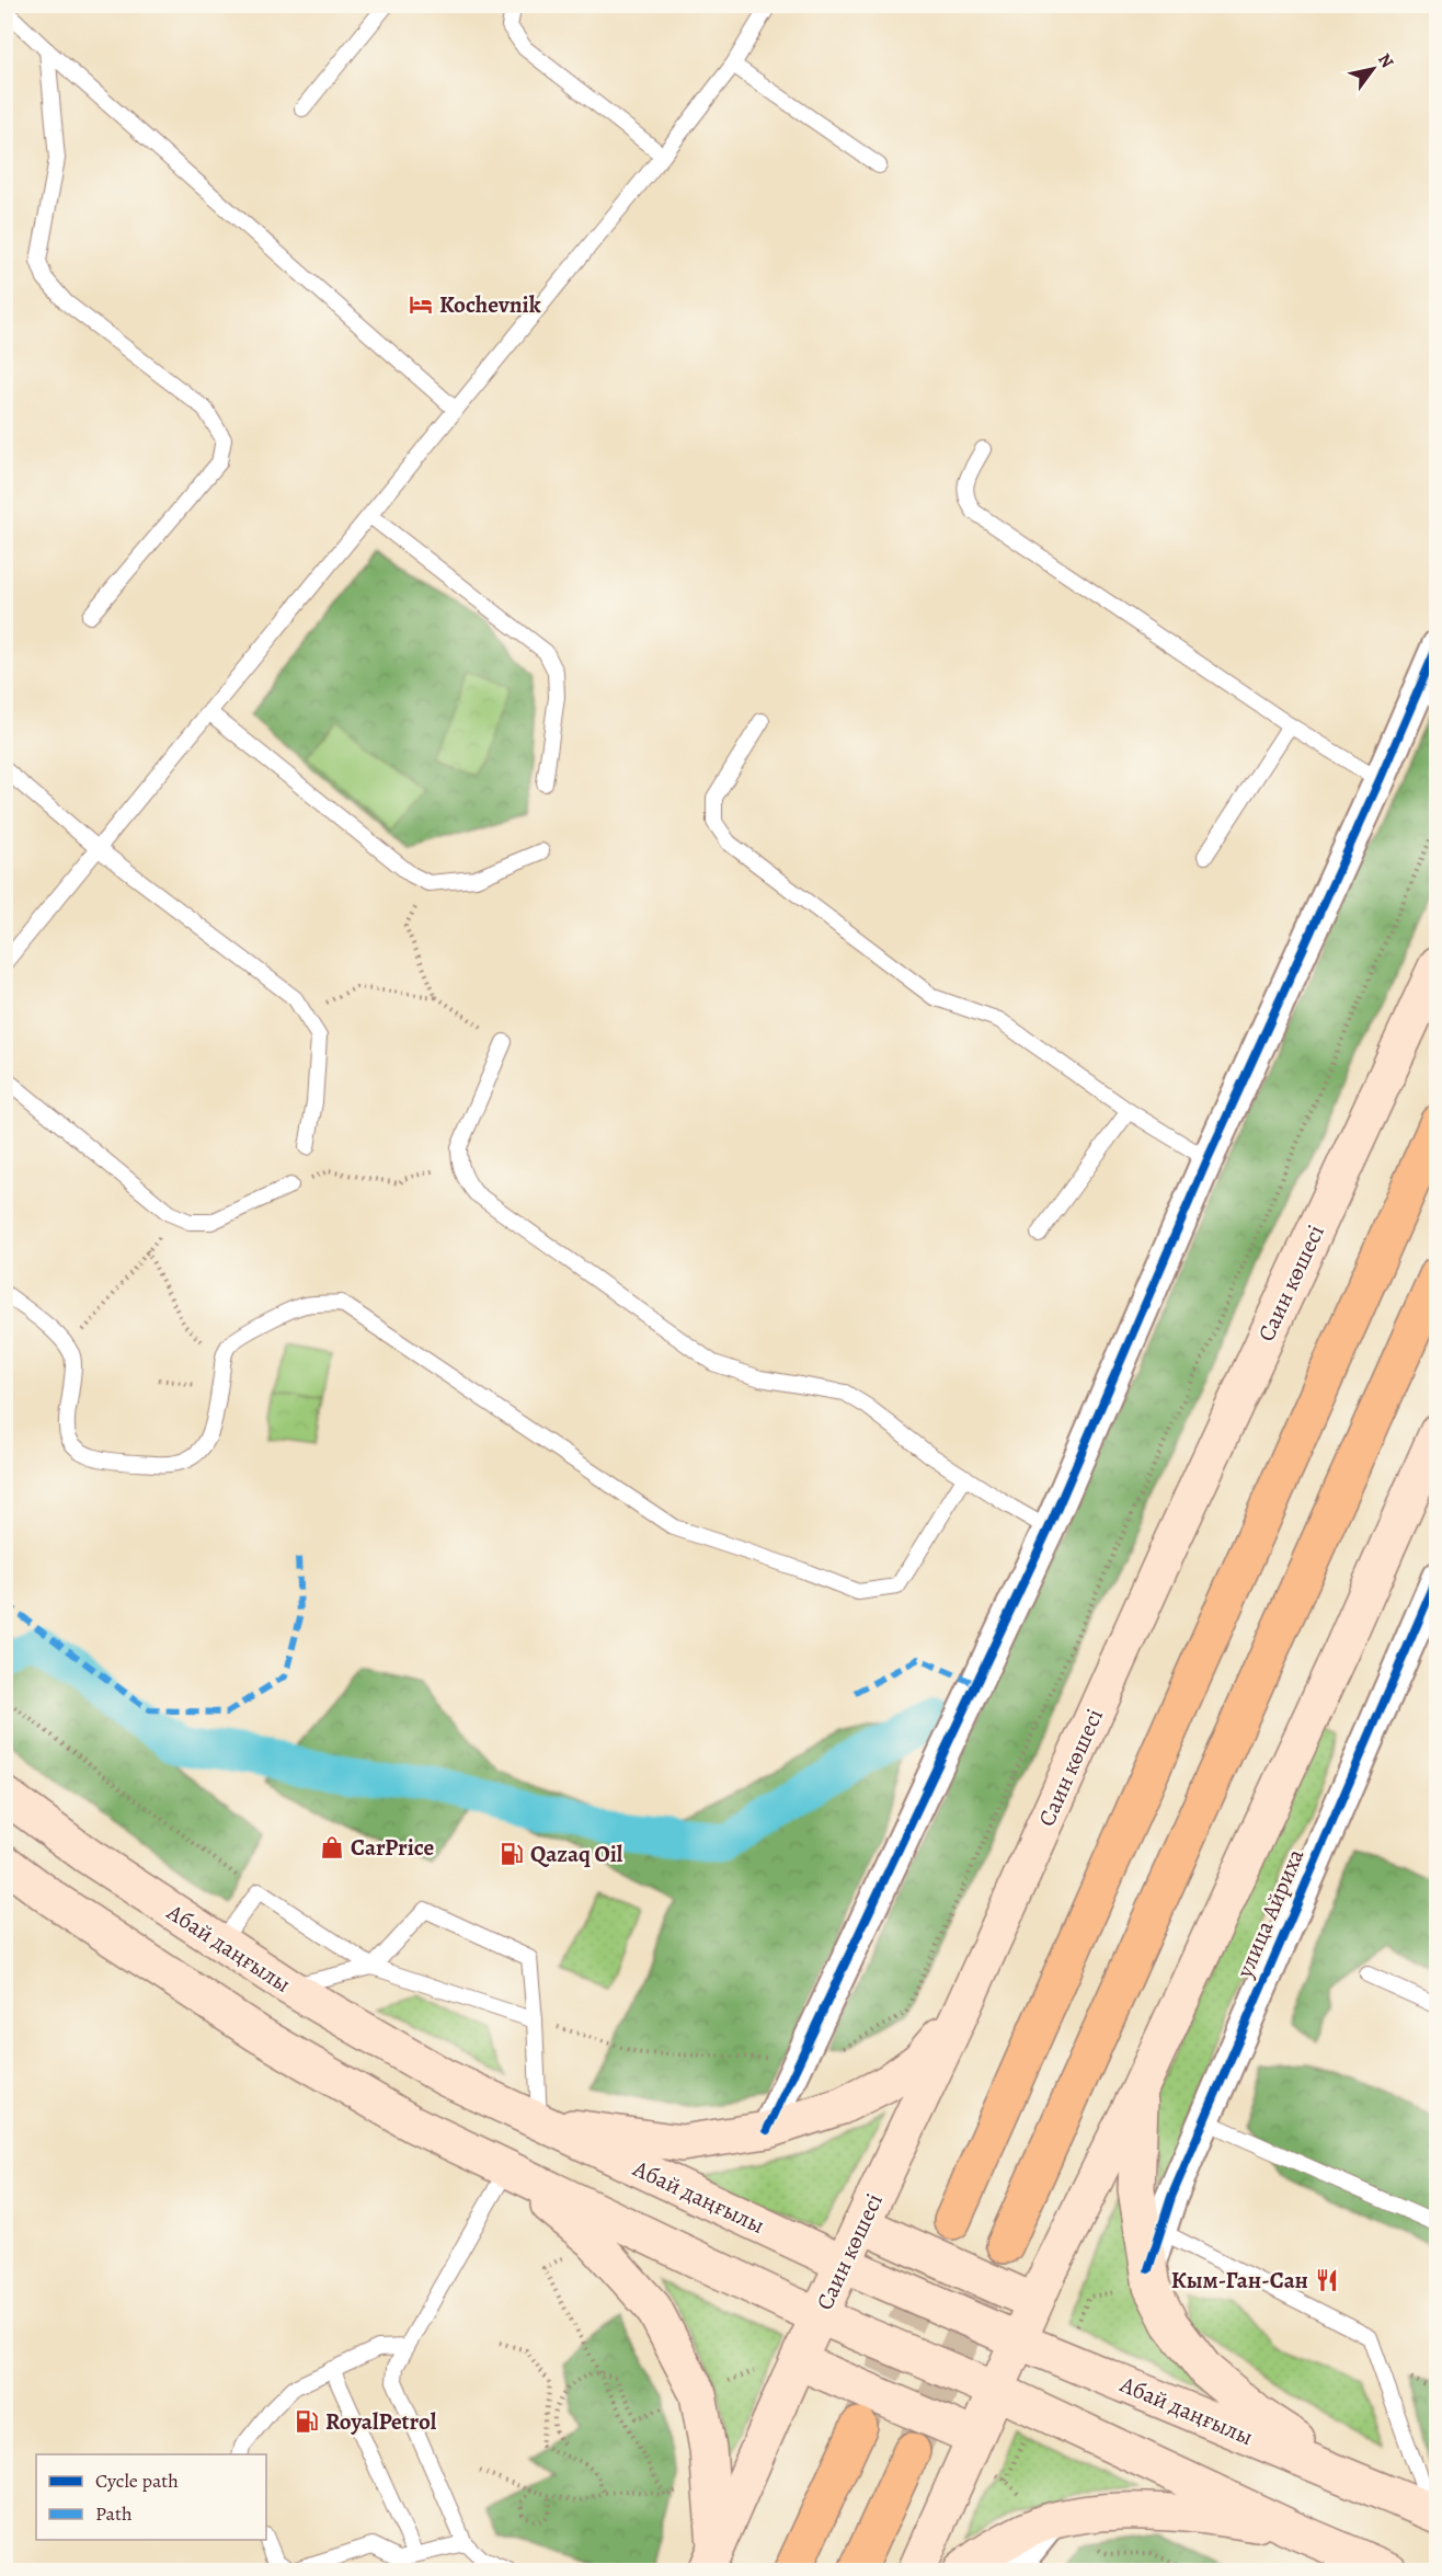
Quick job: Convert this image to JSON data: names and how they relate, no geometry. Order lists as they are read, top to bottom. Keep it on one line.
{"streets":{"main road":["Саин көшесі","Абай даңғылы"],"street":["улица Айриха"]},"crossings":[["Саин көшесі","Абай даңғылы"]],"places":{"hotel":["Kochevnik"],"shop":["CarPrice"],"fuel station":["Qazaq Oil","RoyalPetrol"],"restaurant":["Кым-Ган-Сан"]},"legend":["Cycle path","Path"],"north":"top right"}
